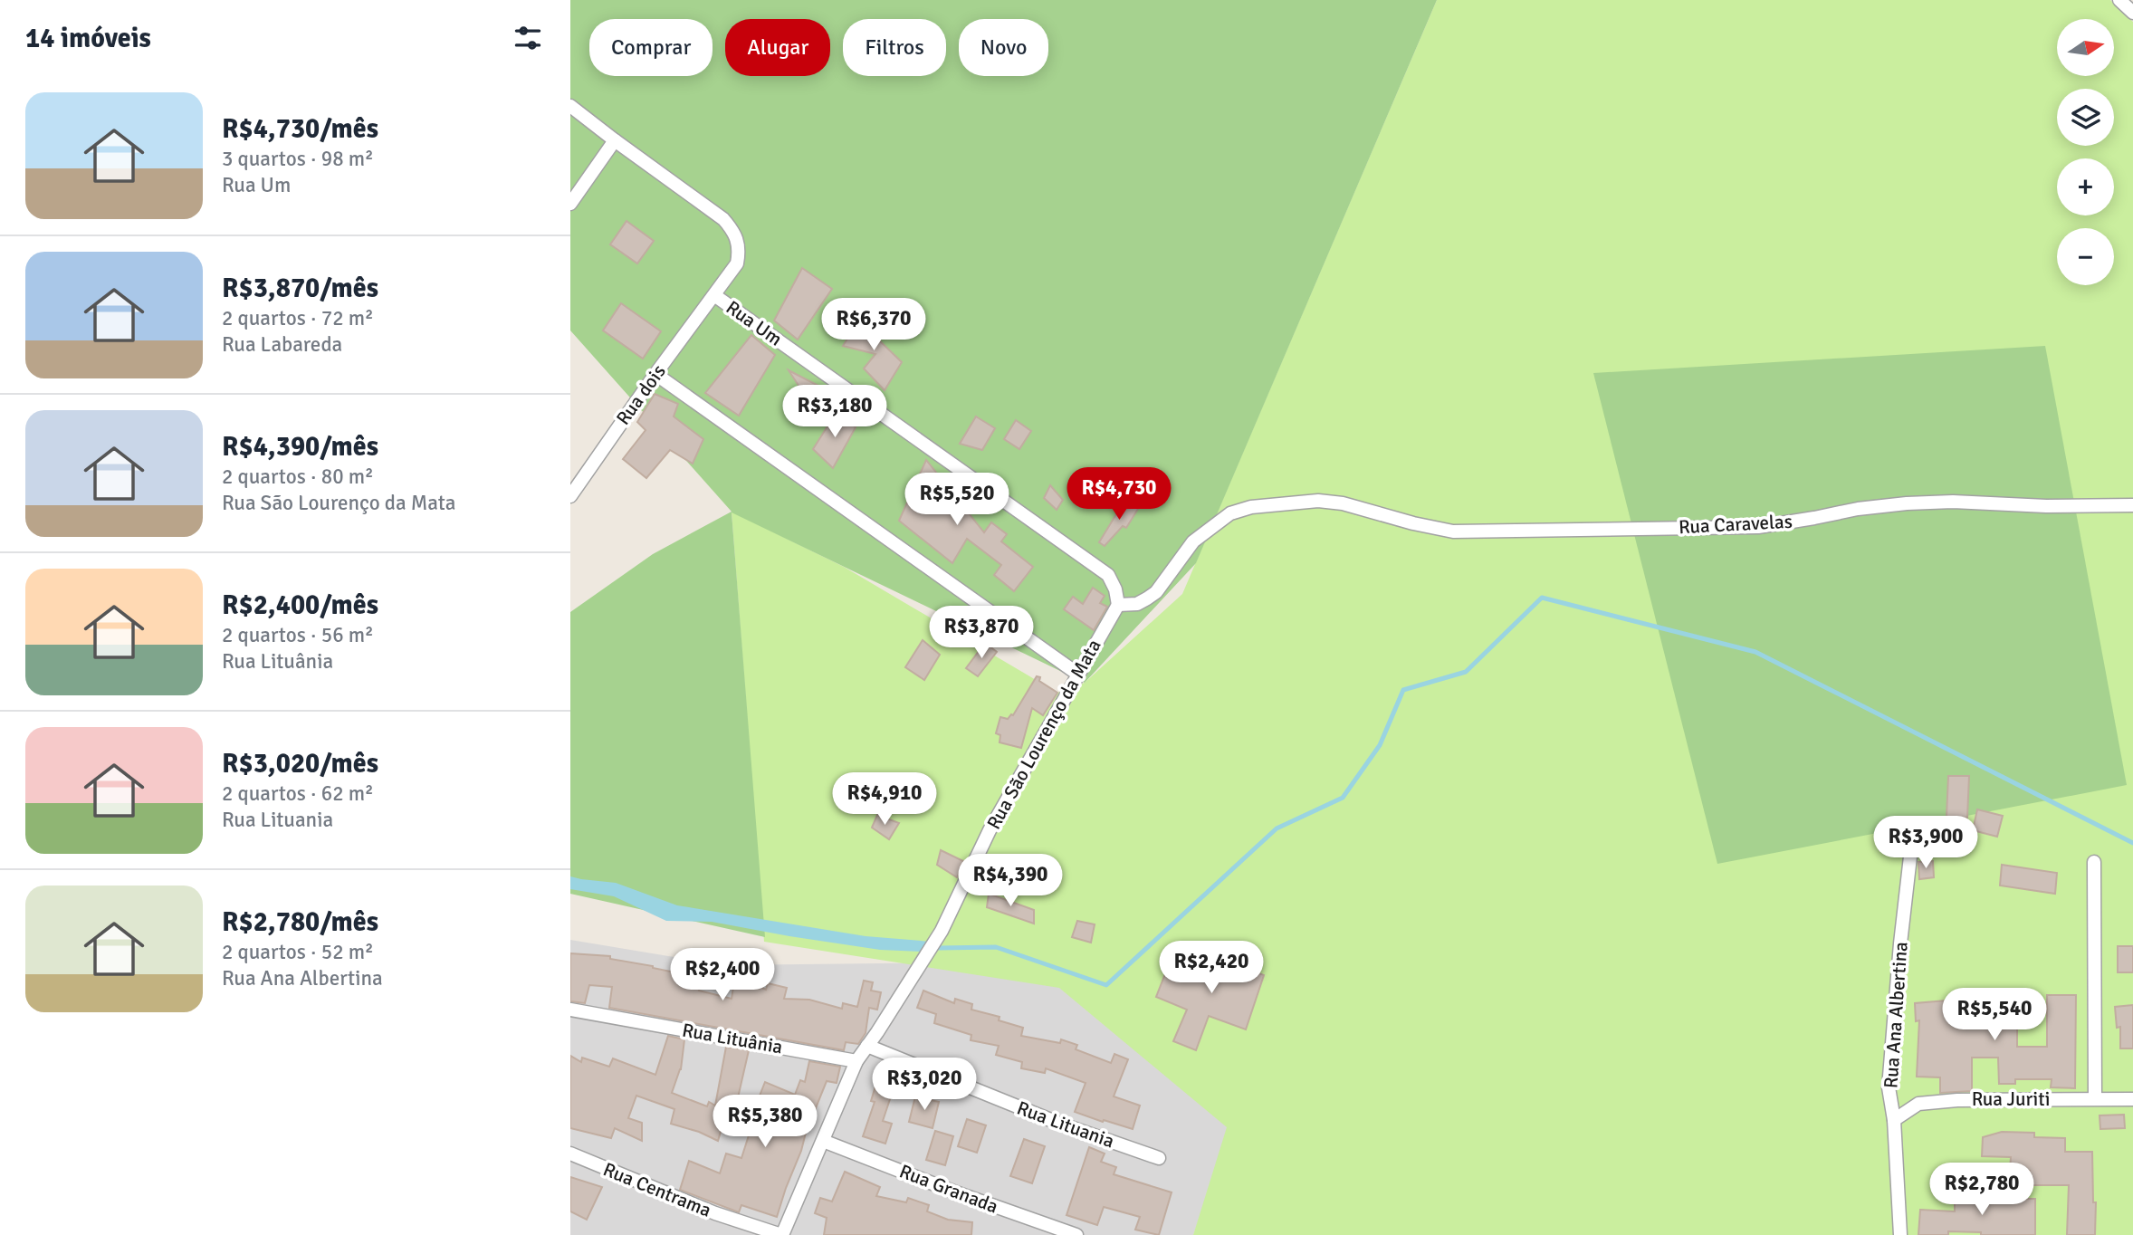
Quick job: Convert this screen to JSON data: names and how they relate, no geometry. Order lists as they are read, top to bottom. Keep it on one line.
{"streets":{"street":["Rua Um","Rua dois","Rua Caravelas","Rua São Lourenço da Mata","Rua Ana Albertina","Rua Lituânia","Rua Juriti","Rua Lituania","Rua Granada","Rua Centrama"]},"crossings":[["Rua Um","Rua dois"],["Rua Um","Rua Caravelas"],["Rua Um","Rua São Lourenço da Mata"],["Rua Caravelas","Rua São Lourenço da Mata"],["Rua São Lourenço da Mata","Rua Lituânia"],["Rua São Lourenço da Mata","Rua Lituania"],["Rua São Lourenço da Mata","Rua Granada"],["Rua São Lourenço da Mata","Rua Centrama"],["Rua Ana Albertina","Rua Juriti"]],"north":"right","page":{"heading":"14 imóveis","map_buttons":["+","−"],"chip":["Comprar","Alugar","Filtros","Novo"],"list":[{"name":"R$4,730/mês","note":"3 quartos · 98 m² · Rua Um"},{"name":"R$3,870/mês","note":"2 quartos · 72 m² · Rua Labareda"},{"name":"R$4,390/mês","note":"2 quartos · 80 m² · Rua São Lourenço da Mata"},{"name":"R$2,400/mês","note":"2 quartos · 56 m² · Rua Lituânia"},{"name":"R$3,020/mês","note":"2 quartos · 62 m² · Rua Lituania"},{"name":"R$2,780/mês","note":"2 quartos · 52 m² · Rua Ana Albertina"}],"price":["R$6,370","R$3,180","R$4,730","R$5,520","R$3,870","R$4,910","R$3,900","R$4,390","R$2,420","R$2,400","R$5,540","R$3,020","R$5,380","R$2,780"]}}
